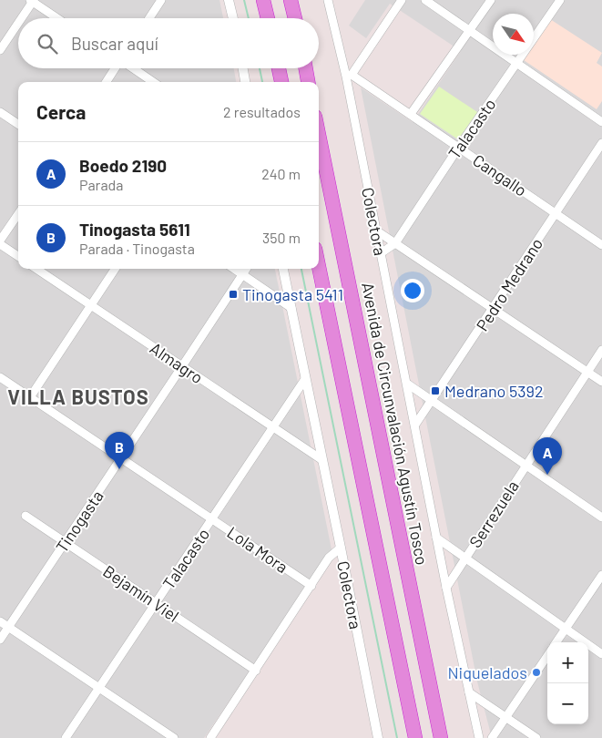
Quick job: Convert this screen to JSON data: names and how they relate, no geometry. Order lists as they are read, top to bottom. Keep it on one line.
{"streets":{"highway":["Avenida de Circunvalación Agustín Tosco"],"street":["Talacasto","Cangallo","Colectora","Pedro Medrano","Almagro","Serrezuela","Tinogasta","Lola Mora","Bejamín Viel"]},"crossings":[["Talacasto","Cangallo"],["Talacasto","Colectora"],["Talacasto","Almagro"],["Talacasto","Lola Mora"],["Talacasto","Bejamín Viel"],["Cangallo","Colectora"],["Cangallo","Pedro Medrano"],["Colectora","Pedro Medrano"],["Colectora","Almagro"],["Colectora","Serrezuela"],["Almagro","Tinogasta"],["Tinogasta","Lola Mora"],["Tinogasta","Bejamín Viel"]],"districts":["VILLA BUSTOS"],"places":{"transit":["Tinogasta 5411","Medrano 5392"],"other":["Niquelados"]},"north":"bottom right","page":{"search":"Buscar aquí","heading":["Cerca","2 resultados"],"list":[{"mark":"A","name":"Boedo 2190","note":"Parada","value":"240 m"},{"mark":"B","name":"Tinogasta 5611","note":"Parada · Tinogasta","value":"350 m"}],"pins":["B","A"],"map_buttons":["+","−"]}}
